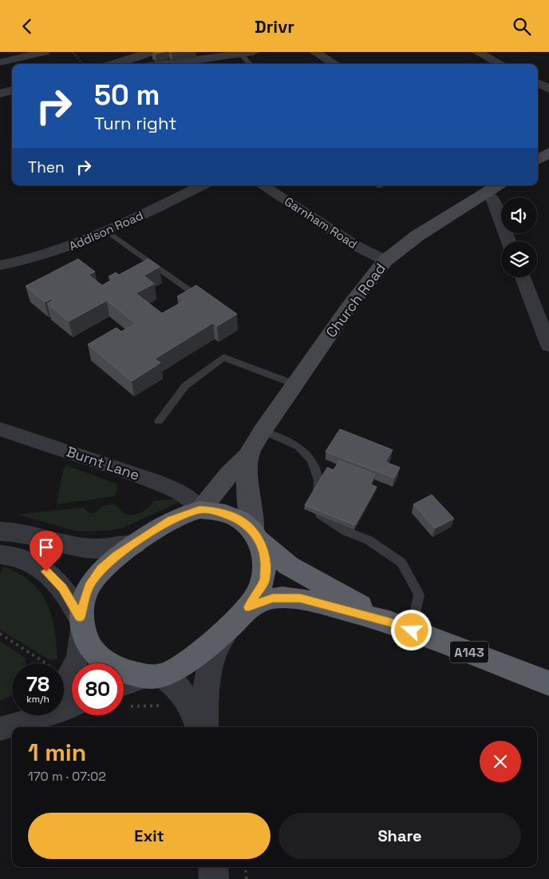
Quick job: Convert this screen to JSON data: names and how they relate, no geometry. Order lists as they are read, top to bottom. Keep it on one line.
{"streets":{"highway":["A143"],"main road":["Church Road"],"street":["Garnham Road","Addison Road","Burnt Lane"]},"crossings":[["Garnham Road","Church Road"]],"page":{"header":"Drivr","turn":["50 m","Turn right"],"then":"Then","speed":"78 km/h","limit":"80","heading":["1 min","170 m · 07:02"],"buttons":["Exit","Share"]}}
